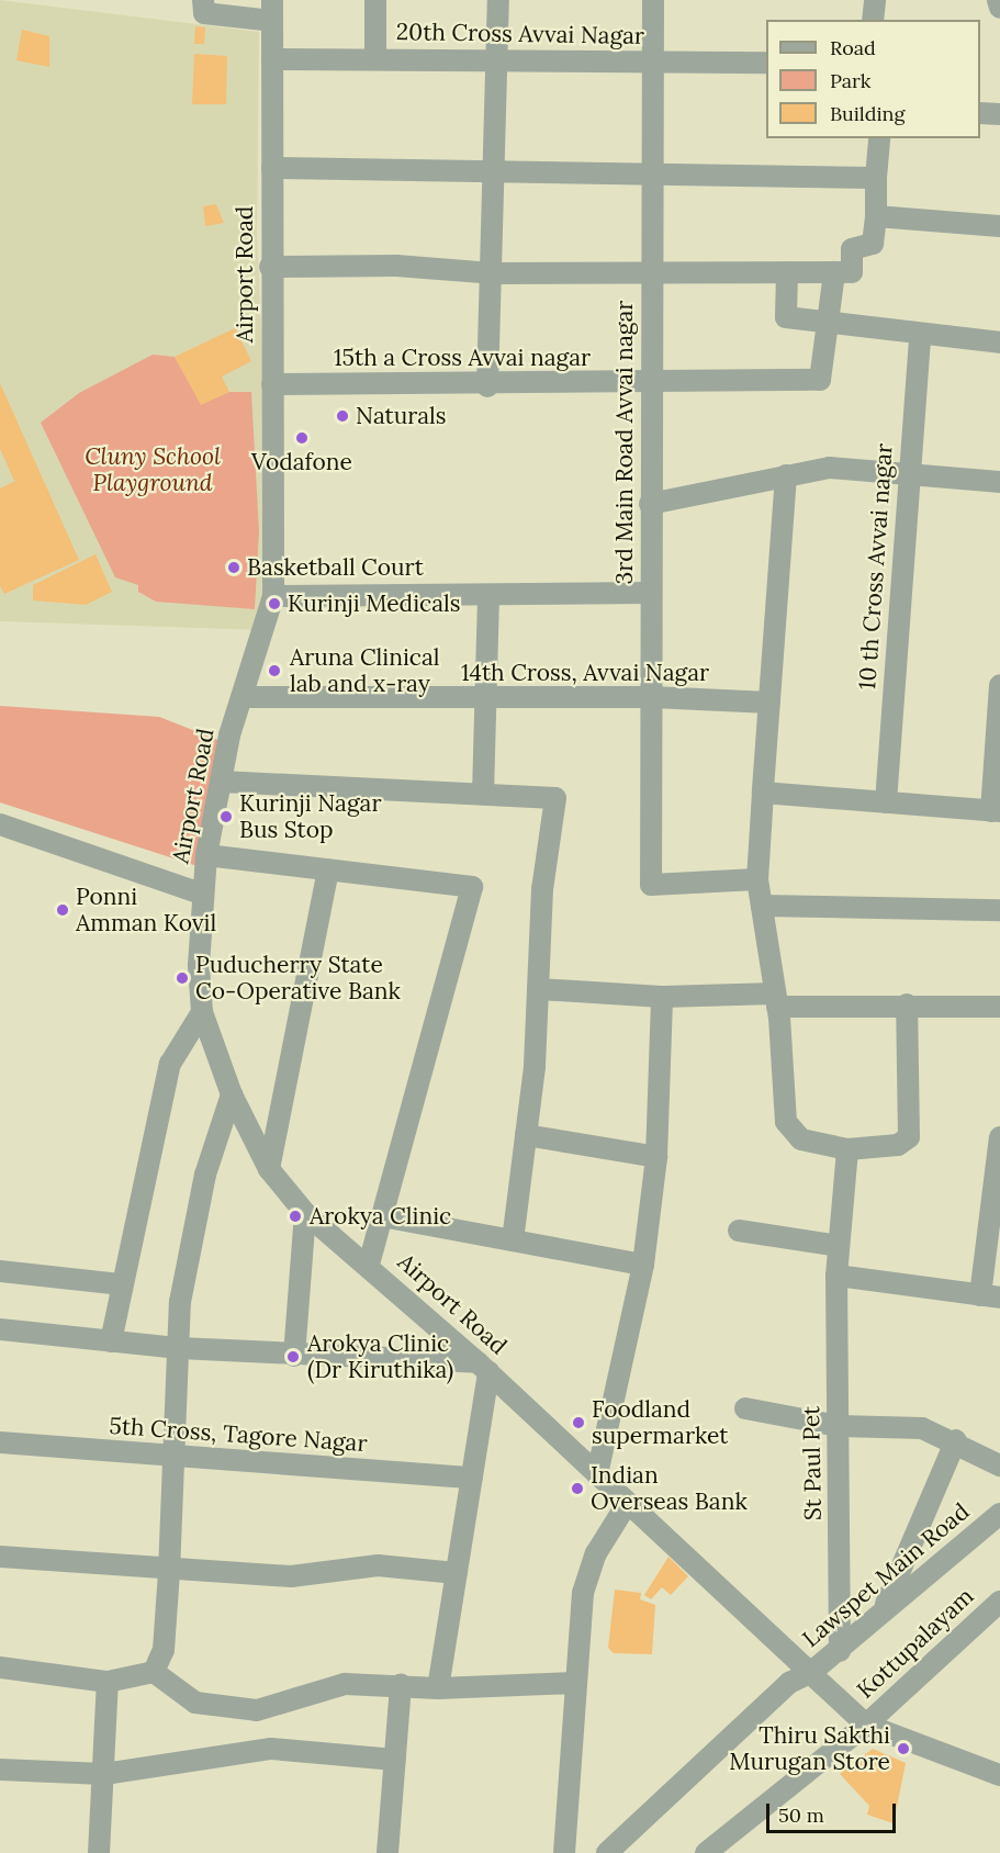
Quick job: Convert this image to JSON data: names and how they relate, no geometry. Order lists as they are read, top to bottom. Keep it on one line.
{"streets":{"street":["20th Cross Avvai Nagar","Airport Road","15th a Cross Avvai nagar","3rd Main Road Avvai nagar","10 th Cross Avvai nagar","14th Cross, Avvai Nagar","5th Cross, Tagore Nagar","St Paul Pet","Lawspet Main Road","Kottupalayam"]},"crossings":[["20th Cross Avvai Nagar","Airport Road"],["20th Cross Avvai Nagar","3rd Main Road Avvai nagar"],["Airport Road","15th a Cross Avvai nagar"],["Airport Road","14th Cross, Avvai Nagar"],["Airport Road","Lawspet Main Road"],["15th a Cross Avvai nagar","3rd Main Road Avvai nagar"],["3rd Main Road Avvai nagar","14th Cross, Avvai Nagar"],["St Paul Pet","Lawspet Main Road"],["Lawspet Main Road","Kottupalayam"]],"parks":["Cluny School Playground"],"places":["Naturals","Vodafone","Basketball Court","Kurinji Medicals","Aruna Clinical lab and x-ray","Kurinji Nagar Bus Stop","Ponni Amman Kovil","Puducherry State Co-Operative Bank","Arokya Clinic","Arokya Clinic (Dr Kiruthika)","Foodland supermarket","Indian Overseas Bank","Thiru Sakthi Murugan Store"],"legend":["Road","Park","Building"],"scale_bar":"50 m"}
